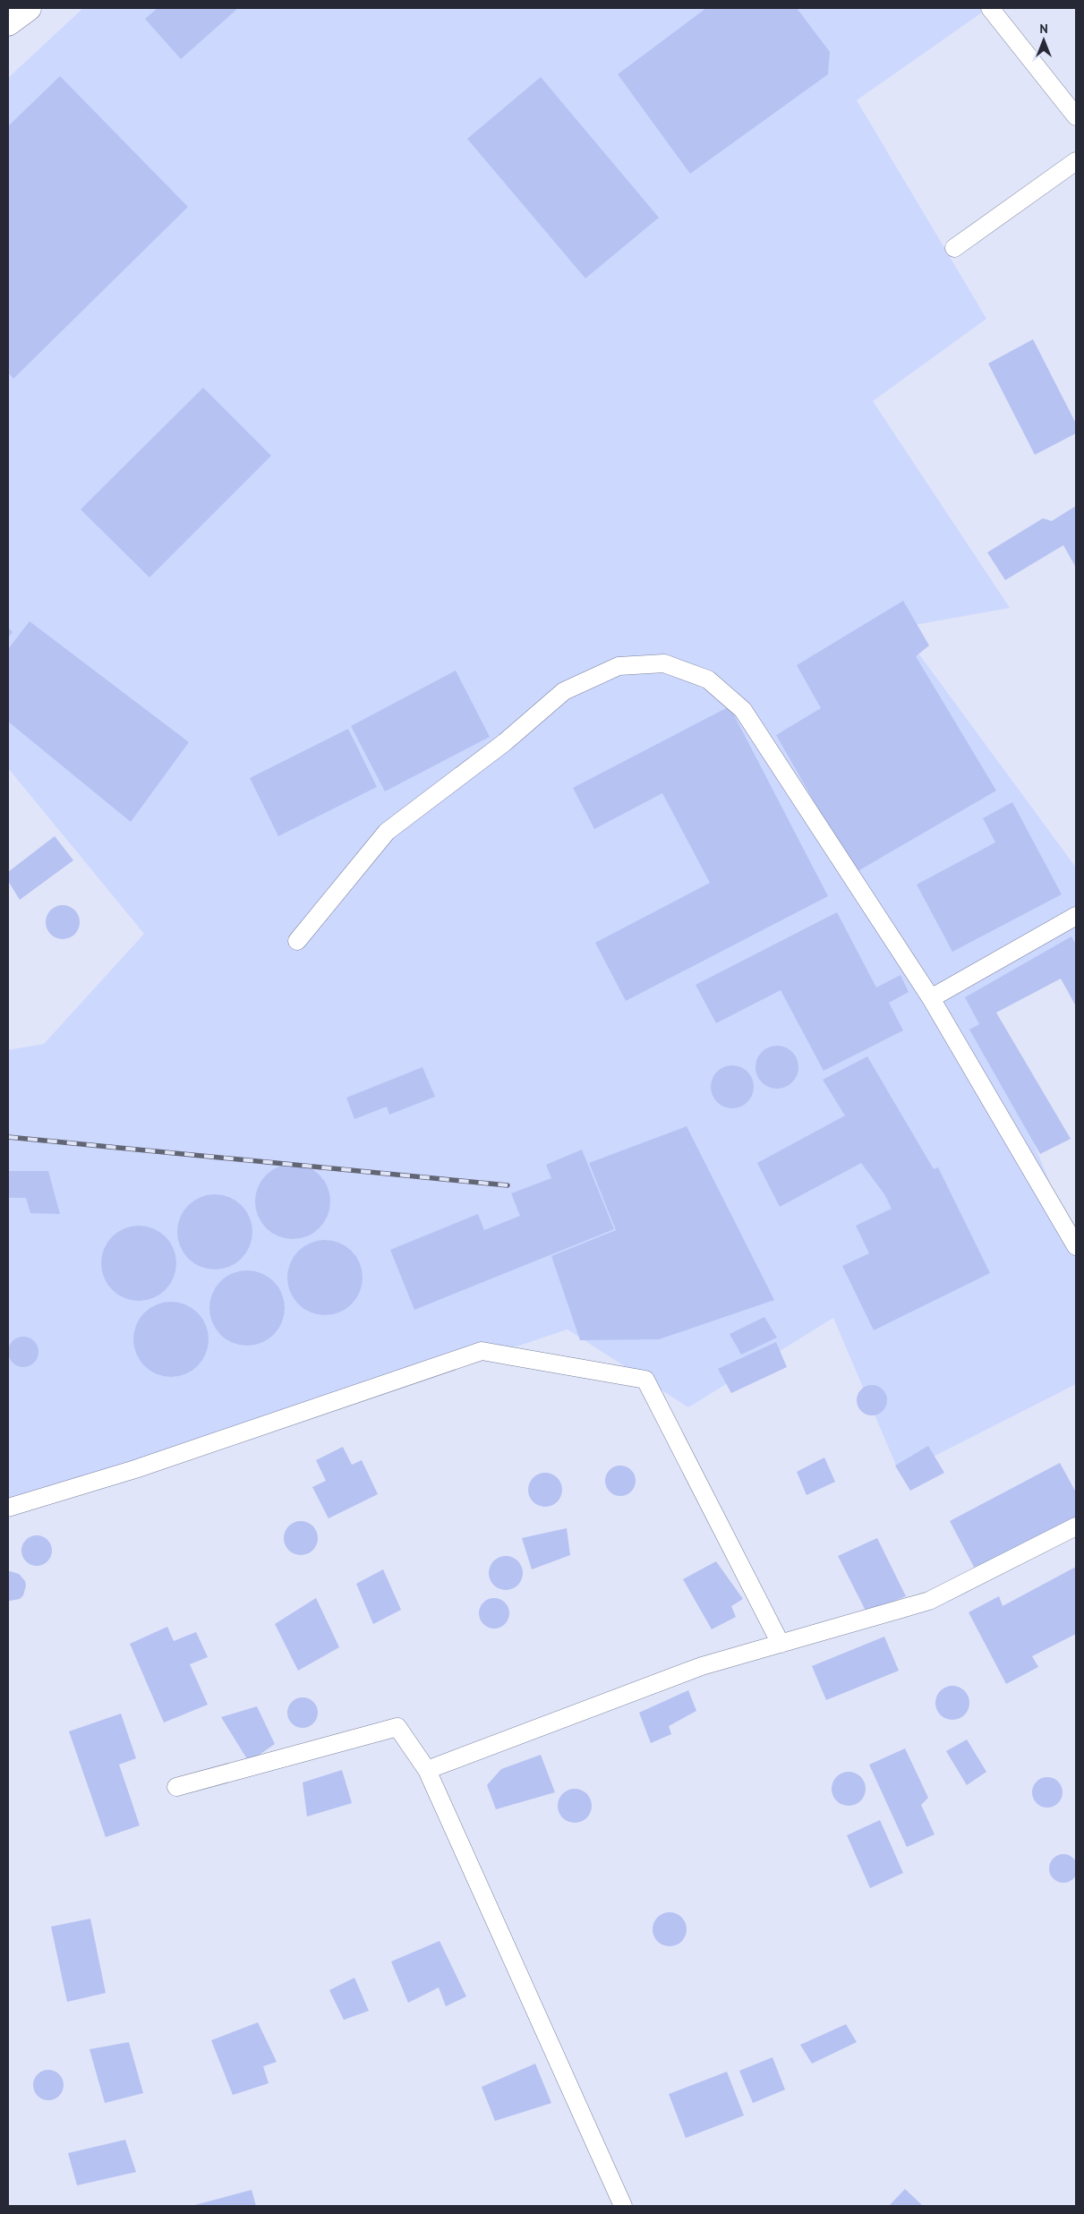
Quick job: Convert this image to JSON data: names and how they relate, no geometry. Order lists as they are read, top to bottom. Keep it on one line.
{"north":"top"}
